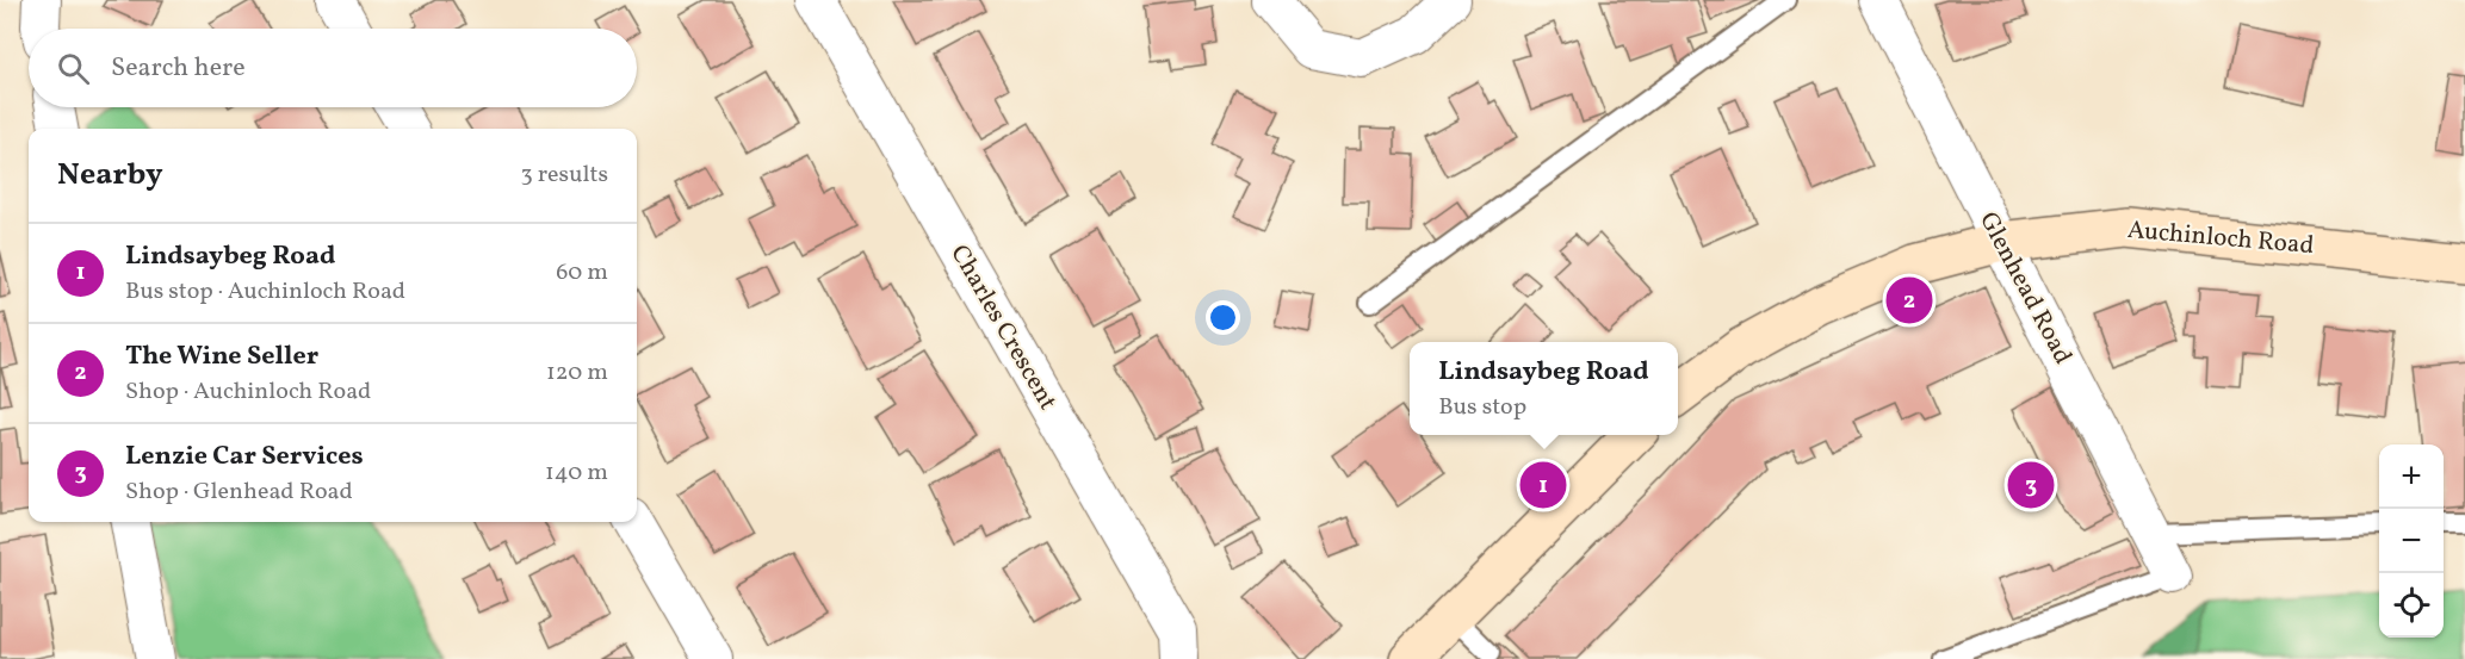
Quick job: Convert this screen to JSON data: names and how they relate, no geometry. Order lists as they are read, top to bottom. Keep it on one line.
{"streets":{"main road":["Auchinloch Road"],"street":["Glenhead Road","Charles Crescent"]},"crossings":[["Auchinloch Road","Glenhead Road"]],"page":{"search":"Search here","heading":["Nearby","3 results"],"list":[{"mark":"1","name":"Lindsaybeg Road","note":"Bus stop · Auchinloch Road","value":"60 m"},{"mark":"2","name":"The Wine Seller","note":"Shop · Auchinloch Road","value":"120 m"},{"mark":"3","name":"Lenzie Car Services","note":"Shop · Glenhead Road","value":"140 m"}],"pins":["2","1","3"],"popup":["Lindsaybeg Road","Bus stop"],"map_buttons":["+","−"]}}
